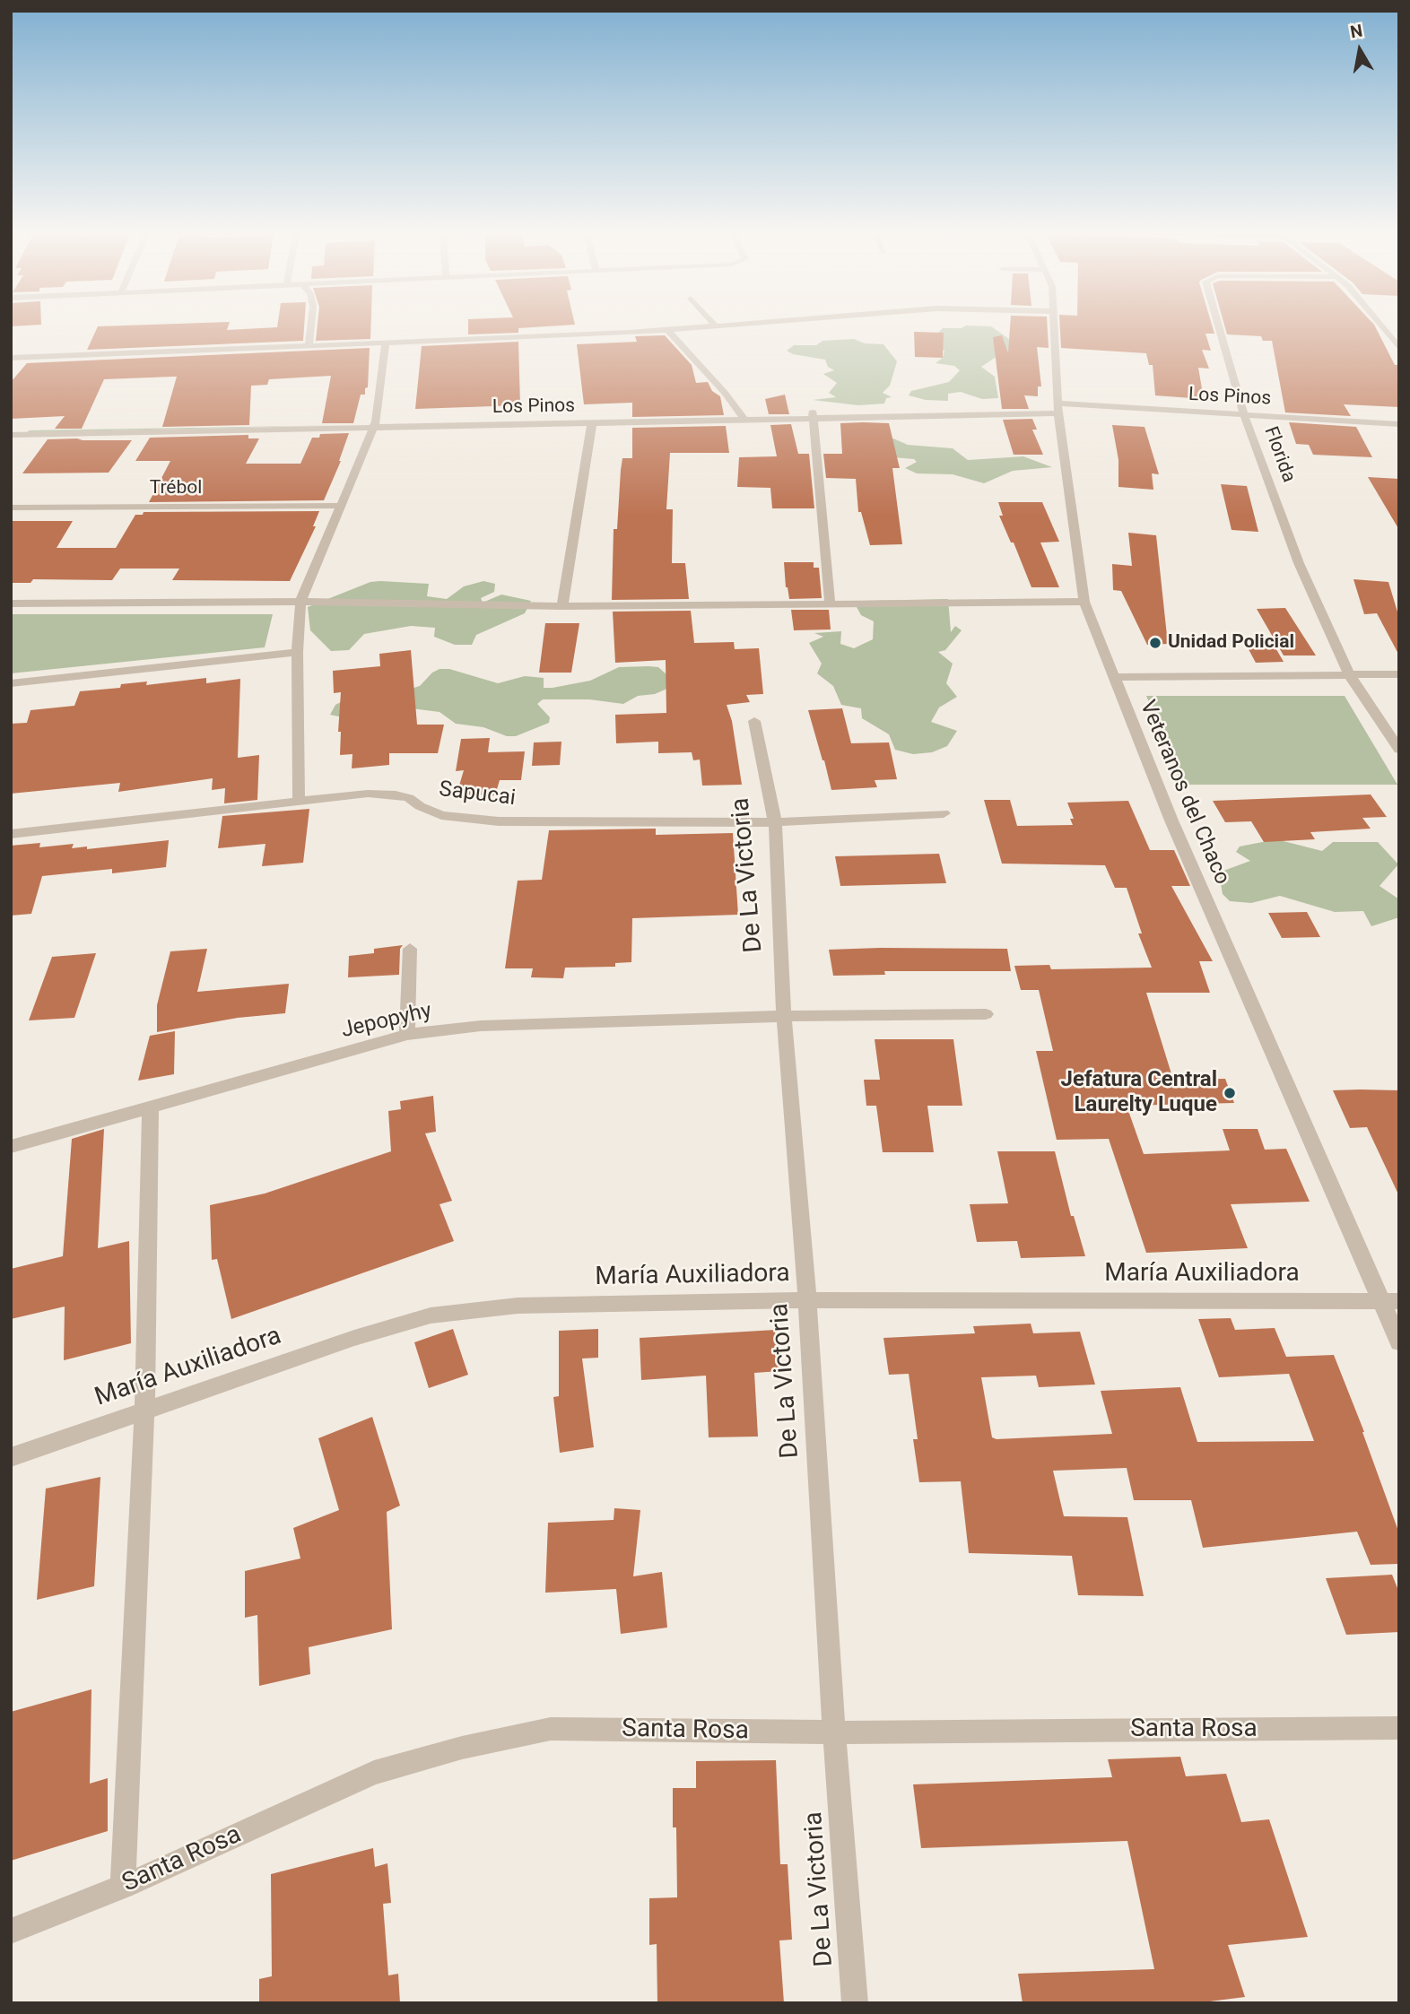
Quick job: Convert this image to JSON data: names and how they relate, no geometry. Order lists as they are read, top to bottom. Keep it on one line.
{"streets":{"street":["Los Pinos","Florida","Trébol","Veteranos del Chaco","Sapucai","De La Victoria","Jepopyhy","María Auxiliadora","Santa Rosa"]},"crossings":[["Los Pinos","Florida"],["Los Pinos","Veteranos del Chaco"],["Veteranos del Chaco","María Auxiliadora"],["Sapucai","De La Victoria"],["De La Victoria","Jepopyhy"],["De La Victoria","María Auxiliadora"],["De La Victoria","Santa Rosa"]],"places":["Unidad Policial","Jefatura Central Laurelty Luque"],"north":"top"}
